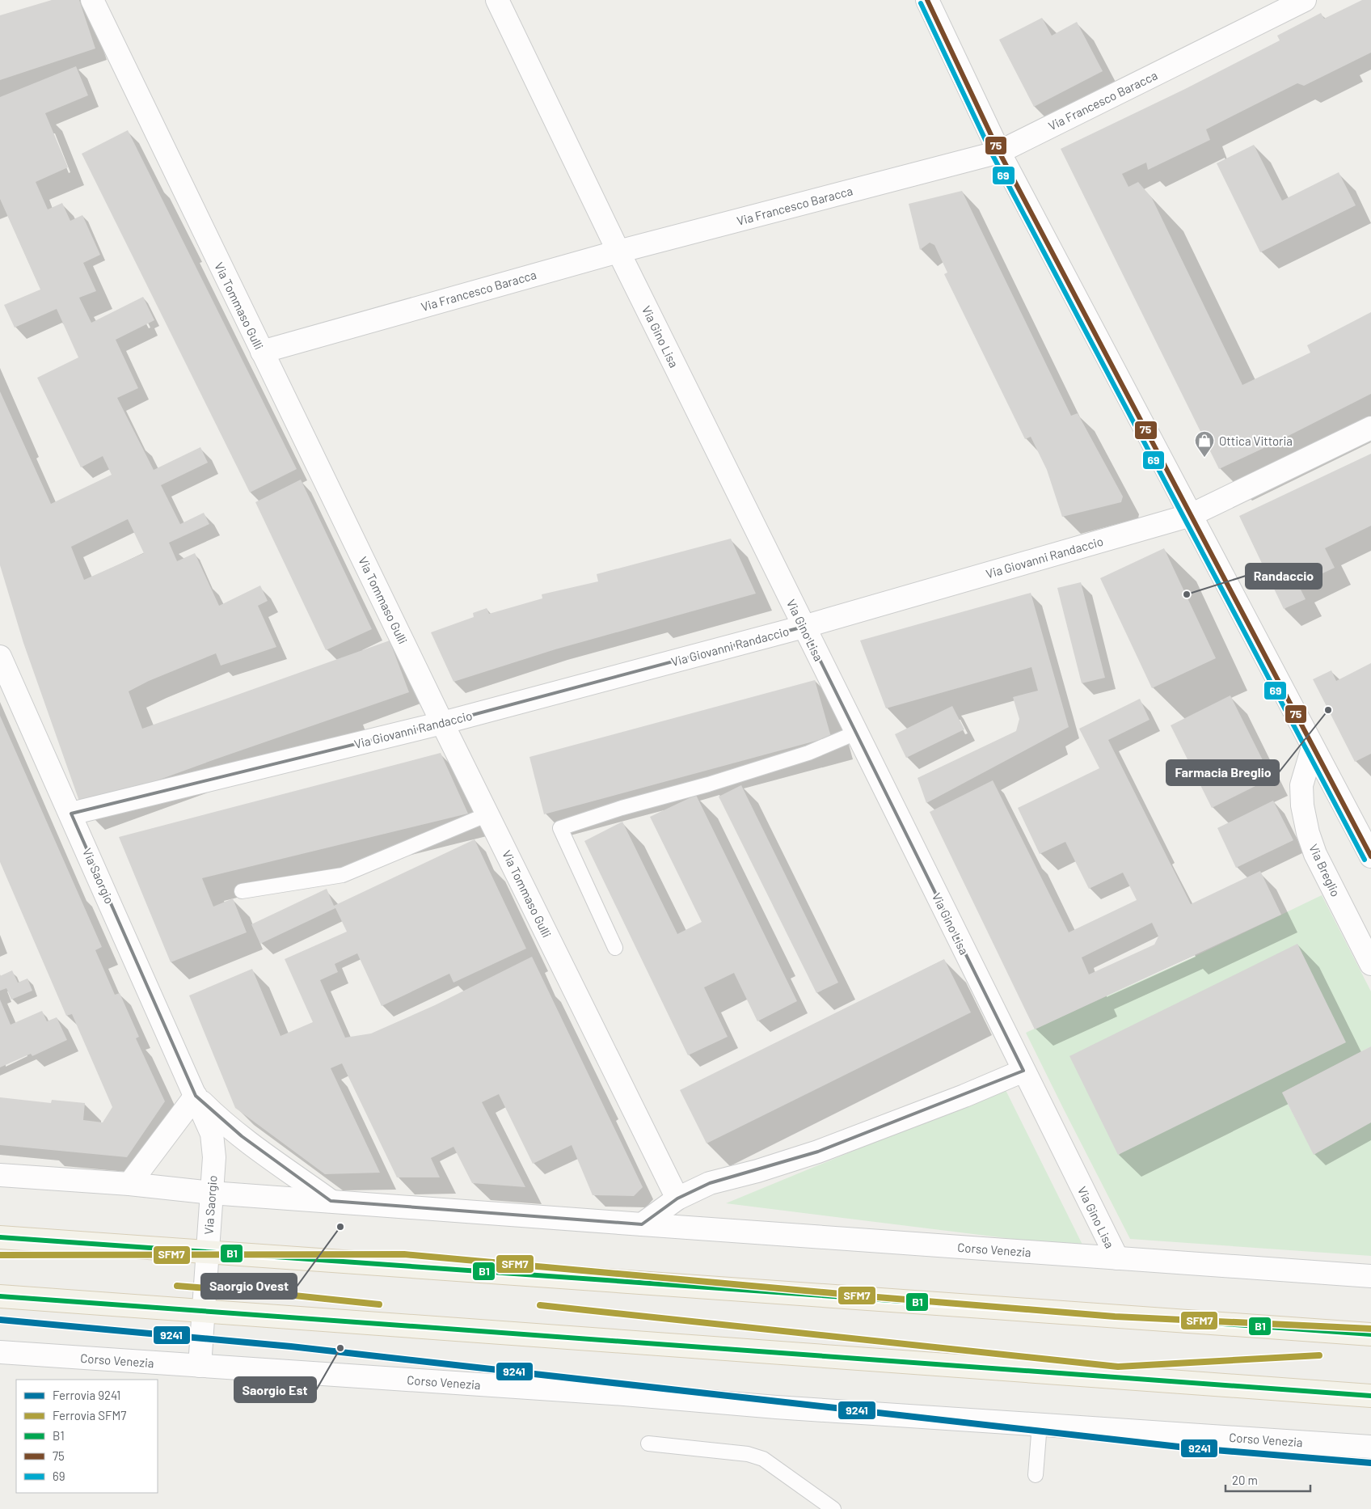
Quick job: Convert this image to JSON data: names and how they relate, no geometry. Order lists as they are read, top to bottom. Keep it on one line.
{"streets":{"street":["Via Francesco Baracca","Via Tommaso Gulli","Via Gino Lisa","Via Giovanni Randaccio","Via Breglio","Via Saorgio","Corso Venezia"]},"crossings":[["Via Francesco Baracca","Via Tommaso Gulli"],["Via Francesco Baracca","Via Gino Lisa"],["Via Tommaso Gulli","Via Giovanni Randaccio"],["Via Gino Lisa","Via Giovanni Randaccio"],["Via Gino Lisa","Corso Venezia"],["Via Giovanni Randaccio","Via Saorgio"],["Via Saorgio","Corso Venezia"]],"places":{"shop":["Ottica Vittoria"],"other":["Randaccio","Farmacia Breglio","Saorgio Ovest","Saorgio Est"]},"lines":["transit line 75","transit line 69","transit line B1","rail line SFM7","rail line 9241"],"legend":["Ferrovia 9241","Ferrovia SFM7","B1","75","69"],"scale_bar":"20 m"}
